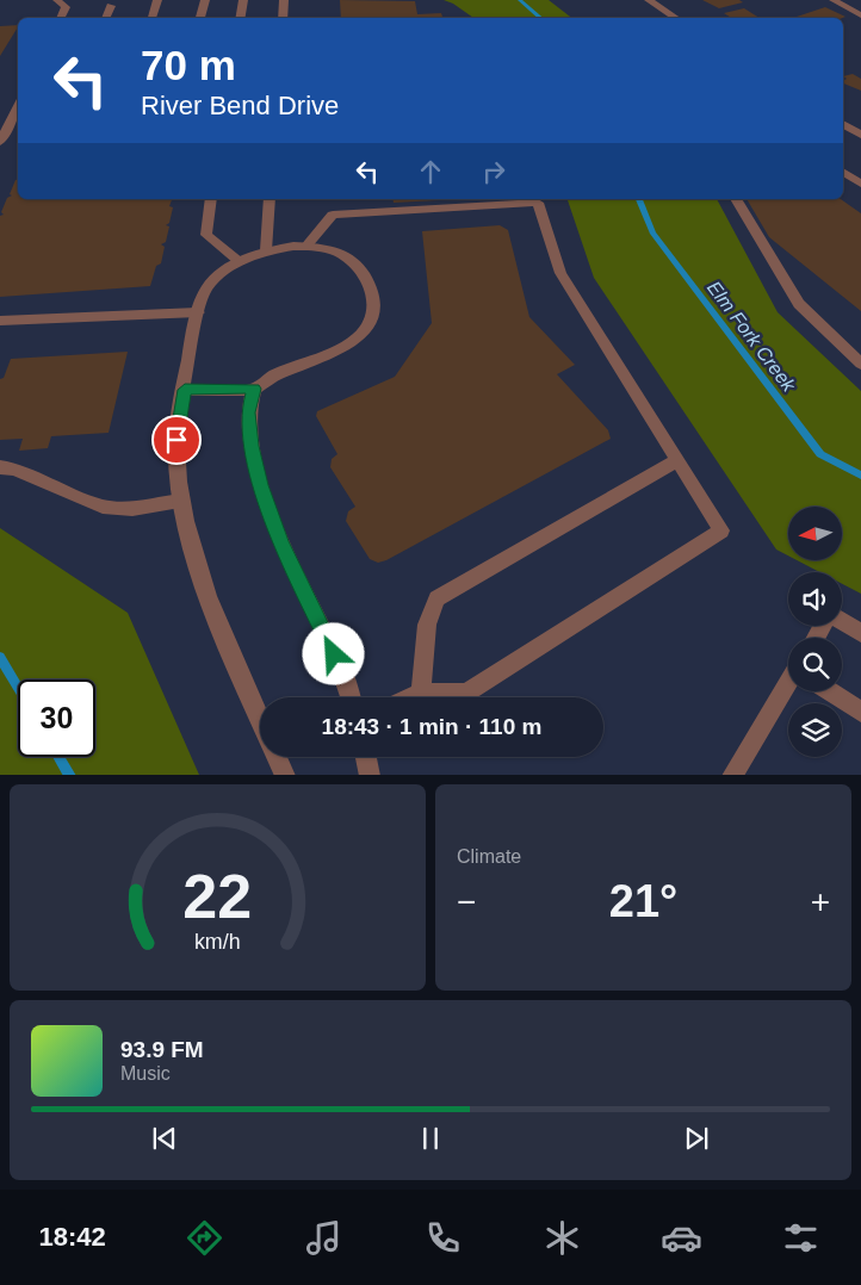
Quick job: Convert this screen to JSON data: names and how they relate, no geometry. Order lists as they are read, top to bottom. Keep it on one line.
{"water":["Elm Fork Creek"],"north":"left","page":{"turn":["70 m","River Bend Drive"],"limit":"30","trip":"18:43 · 1 min · 110 m","tile":"Climate","heat":["−","21°","+"],"song":["93.9 FM","Music"],"tabs":"18:42","gauge":["22","km/h"]}}
